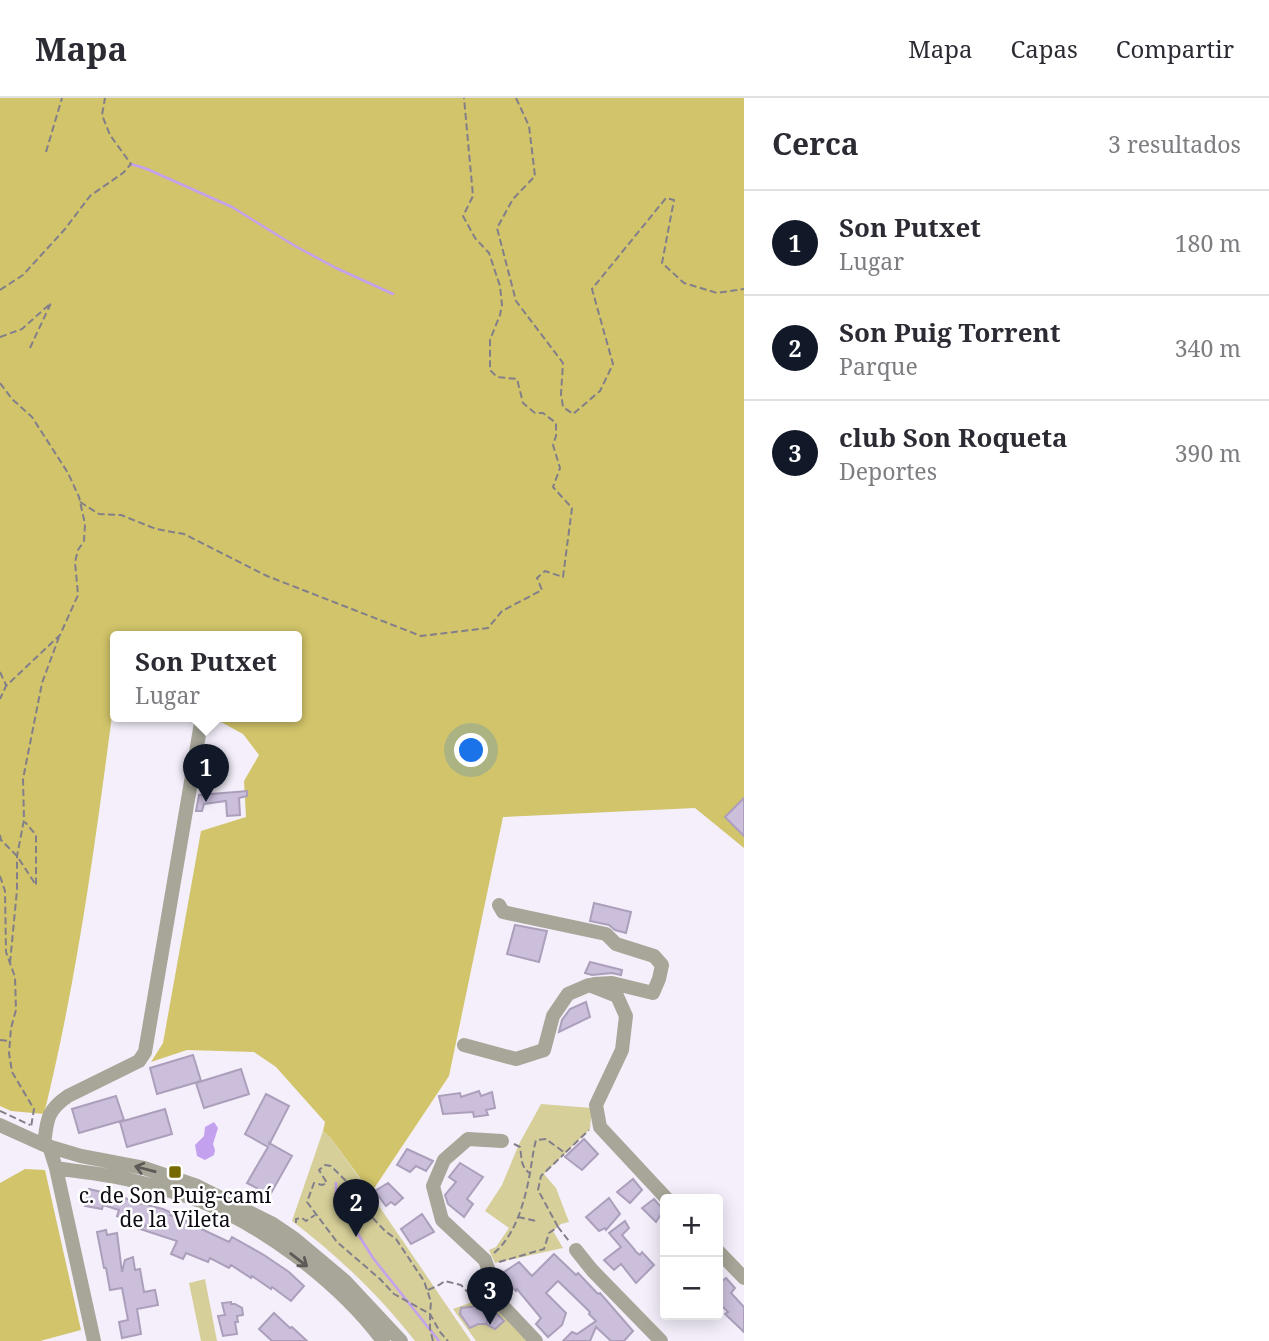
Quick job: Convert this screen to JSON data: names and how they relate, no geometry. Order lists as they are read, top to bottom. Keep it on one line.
{"places":{"transit":["c. de Son Puig-camí de la Vileta"]},"page":{"header":"Mapa","nav":["Mapa","Capas","Compartir"],"heading":["Cerca","3 resultados"],"list":[{"mark":"1","name":"Son Putxet","note":"Lugar","value":"180 m"},{"mark":"2","name":"Son Puig Torrent","note":"Parque","value":"340 m"},{"mark":"3","name":"club Son Roqueta","note":"Deportes","value":"390 m"}],"popup":["Son Putxet","Lugar"],"pins":["1","2","3"],"map_buttons":["+","−"]}}
